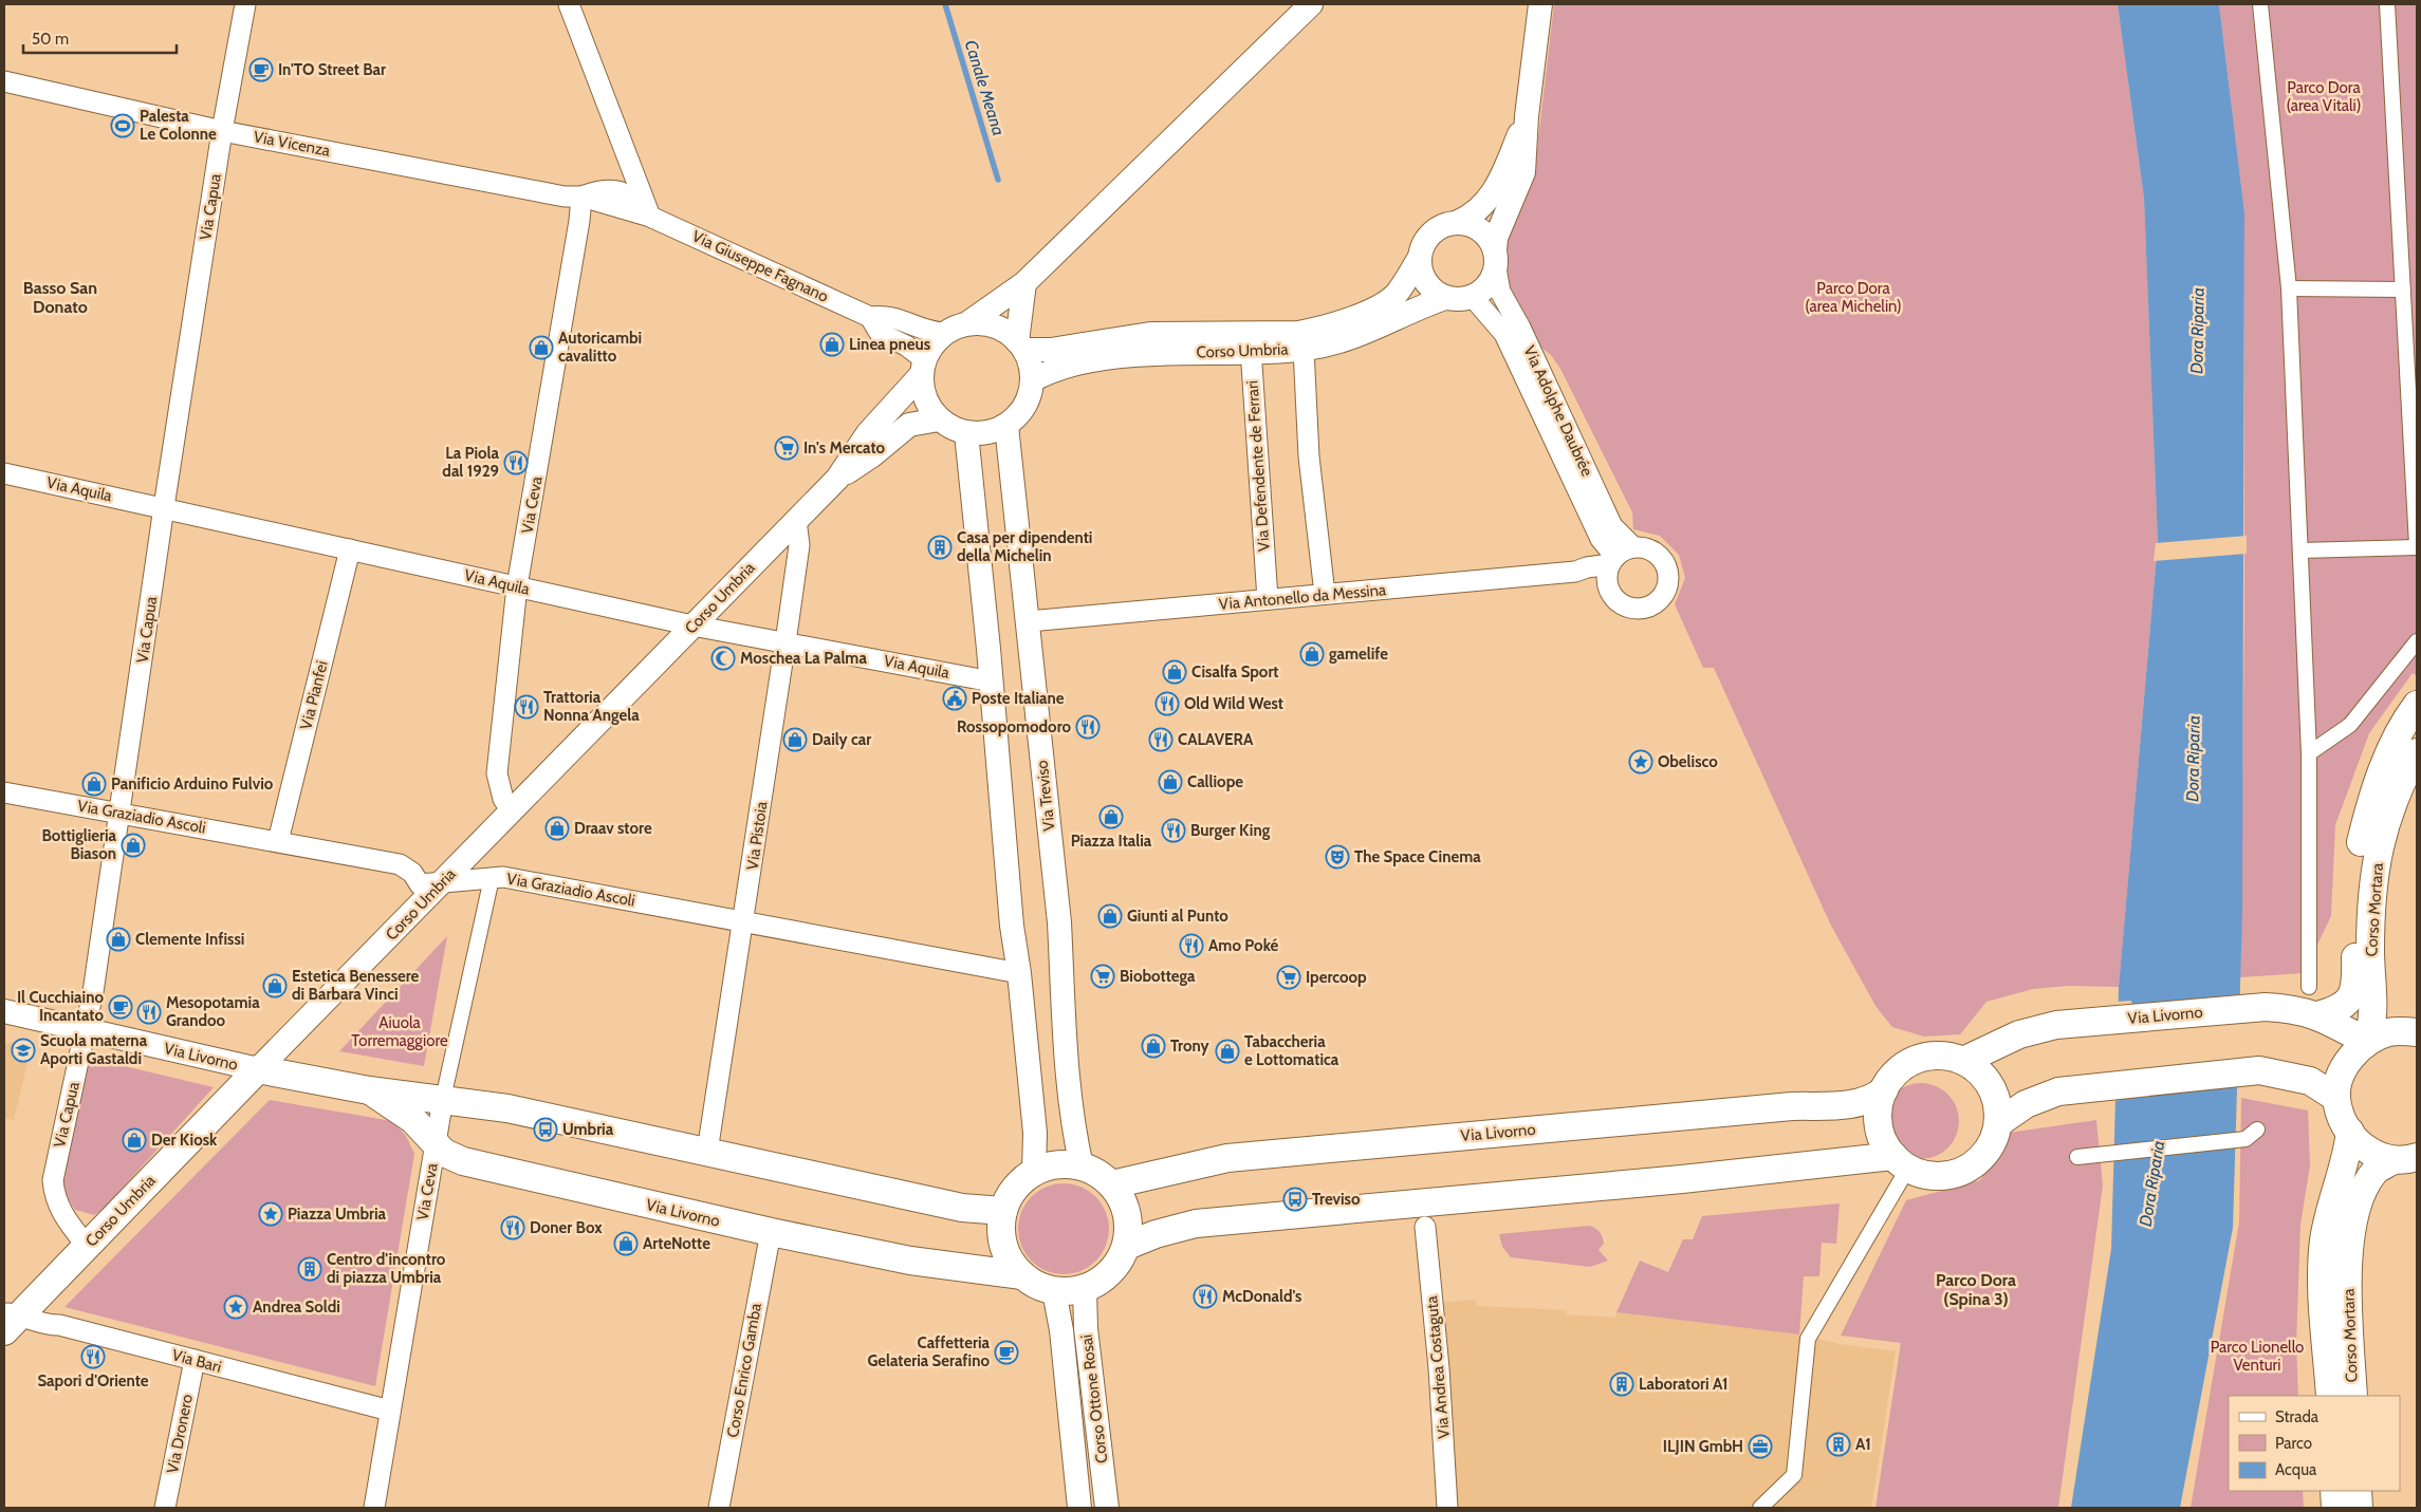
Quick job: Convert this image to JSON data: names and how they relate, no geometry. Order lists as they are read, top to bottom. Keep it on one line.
{"streets":{"main road":["Corso Umbria","Corso Mortara","Via Livorno"],"street":["Via Vicenza","Via Capua","Via Giuseppe Fagnano","Via Adolphe Daubrée","Via Defendente de Ferrari","Via Aquila","Via Ceva","Via Antonello da Messina","Via Pianfei","Via Treviso","Via Graziadio Ascoli","Via Pistoia","Via Bari","Via Andrea Costaguta","Corso Enrico Gamba","Corso Ottone Rosai","Via Dronero"]},"crossings":[["Via Vicenza","Via Capua"],["Via Vicenza","Via Giuseppe Fagnano"],["Via Vicenza","Via Ceva"],["Via Capua","Corso Umbria"],["Via Capua","Via Aquila"],["Via Capua","Via Graziadio Ascoli"],["Via Capua","Via Livorno"],["Via Giuseppe Fagnano","Corso Umbria"],["Via Giuseppe Fagnano","Via Ceva"],["Via Giuseppe Fagnano","Via Treviso"],["Corso Umbria","Via Adolphe Daubrée"],["Corso Umbria","Via Defendente de Ferrari"],["Corso Umbria","Via Aquila"],["Corso Umbria","Via Ceva"],["Corso Umbria","Via Treviso"],["Corso Umbria","Via Graziadio Ascoli"],["Corso Umbria","Via Pistoia"],["Corso Umbria","Via Livorno"],["Corso Umbria","Via Bari"],["Via Adolphe Daubrée","Via Antonello da Messina"],["Via Defendente de Ferrari","Via Antonello da Messina"],["Via Aquila","Via Ceva"],["Via Aquila","Via Pianfei"],["Via Aquila","Via Pistoia"],["Via Ceva","Via Graziadio Ascoli"],["Via Ceva","Via Livorno"],["Via Ceva","Via Bari"],["Via Antonello da Messina","Via Treviso"],["Via Pianfei","Via Graziadio Ascoli"],["Via Treviso","Via Livorno"],["Via Treviso","Corso Ottone Rosai"],["Via Graziadio Ascoli","Via Pistoia"],["Via Pistoia","Via Livorno"],["Corso Mortara","Via Livorno"],["Via Livorno","Corso Enrico Gamba"],["Via Livorno","Corso Ottone Rosai"],["Via Bari","Via Dronero"]],"districts":["Basso San Donato","Parco Dora (Spina 3)"],"water":["Canale Meana","Dora Riparia"],"parks":["Parco Dora (area Vitali)","Parco Dora (area Michelin)","Aiuola Torremaggiore","Parco Lionello Venturi"],"places":{"cafe":["In'TO Street Bar","Il Cucchiaino Incantato","Caffetteria Gelateria Serafino"],"sports":["Palesta Le Colonne"],"shop":["Linea pneus","Autoricambi cavalitto","gamelife","Cisalfa Sport","Daily car","Calliope","Panificio Arduino Fulvio","Piazza Italia","Draav store","Bottiglieria Biason","Giunti al Punto","Clemente Infissi","Estetica Benessere di Barbara Vinci","Trony","Tabaccheria e Lottomatica","Der Kiosk","ArteNotte"],"supermarket":["In's Mercato","Biobottega","Ipercoop"],"restaurant":["La Piola dal 1929","Old Wild West","Trattoria Nonna Angela","Rossopomodoro","CALAVERA","Burger King","Amo Poké","Mesopotamia Grandoo","Doner Box","McDonald's","Sapori d'Oriente"],"building":["Casa per dipendenti della Michelin","Centro d'incontro di piazza Umbria","Laboratori A1","A1"],"mosque":["Moschea La Palma"],"public building":["Poste Italiane"],"place":["Obelisco","Piazza Umbria","Andrea Soldi"],"theatre":["The Space Cinema"],"school or university":["Scuola materna Aporti Gastaldi"],"bus stop":["Umbria","Treviso"],"office":["ILJIN GmbH"]},"legend":["Strada","Parco","Acqua"],"scale_bar":"50 m"}
